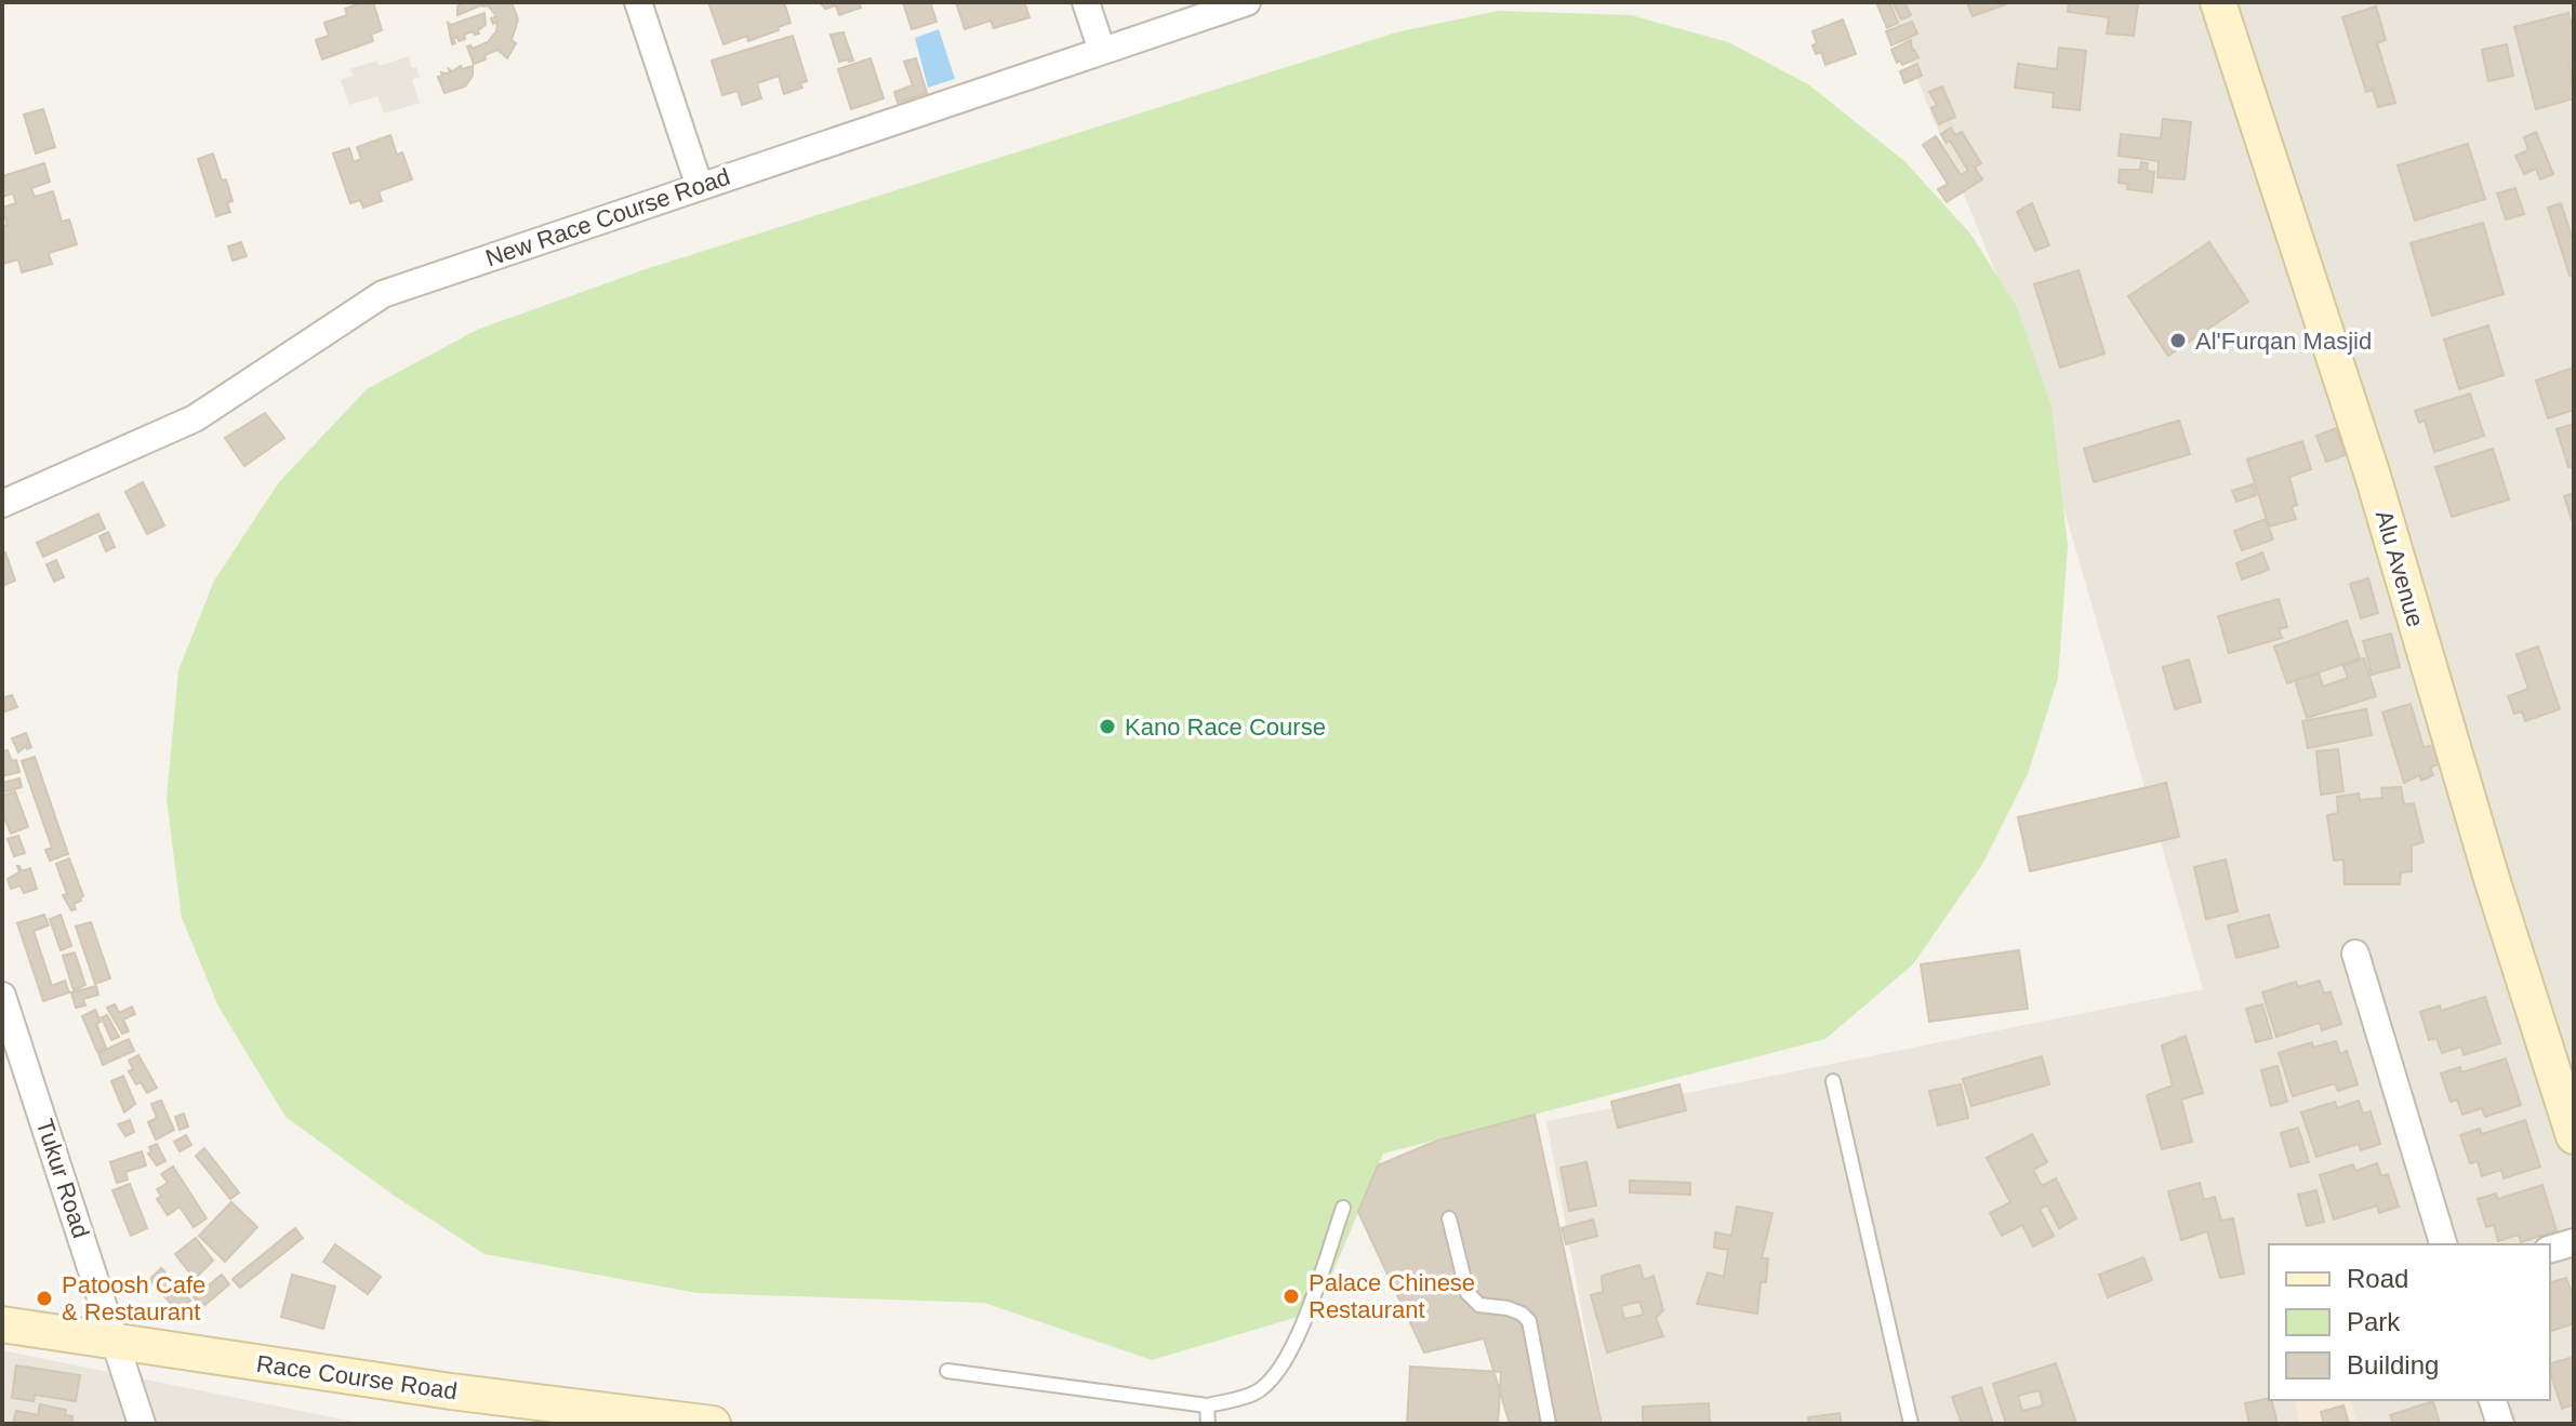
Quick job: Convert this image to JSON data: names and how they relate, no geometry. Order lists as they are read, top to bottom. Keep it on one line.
{"streets":{"street":["New Race Course Road","Alu Avenue","Tukur Road","Race Course Road"]},"crossings":[["Tukur Road","Race Course Road"]],"places":["Al'Furqan Masjid","Kano Race Course","Palace Chinese Restaurant","Patoosh Cafe & Restaurant"],"legend":["Road","Park","Building"]}
